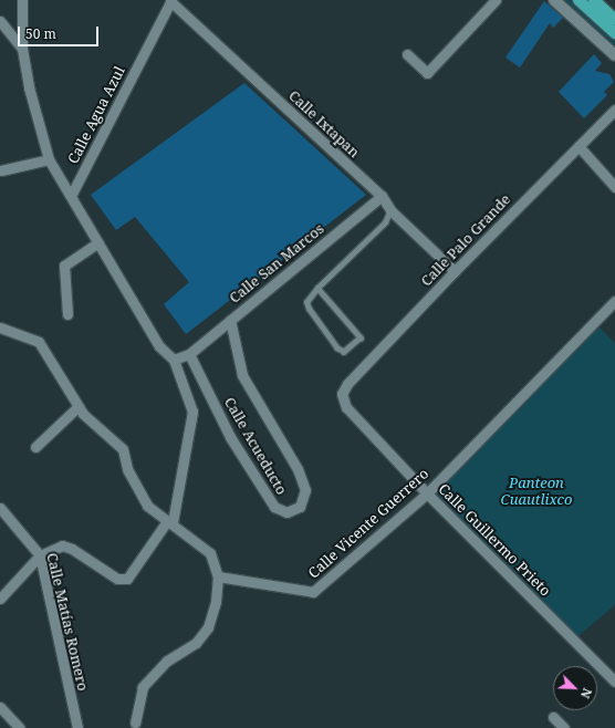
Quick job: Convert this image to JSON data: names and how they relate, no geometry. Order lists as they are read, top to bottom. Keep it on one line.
{"streets":{"street":["Calle Agua Azul","Calle Ixtapan","Calle Palo Grande","Calle San Marcos","Calle Acueducto","Calle Vicente Guerrero","Calle Guillermo Prieto","Calle Matías Romero"]},"crossings":[["Calle Agua Azul","Calle Ixtapan"],["Calle Ixtapan","Calle Palo Grande"],["Calle Ixtapan","Calle San Marcos"],["Calle Palo Grande","Calle Guillermo Prieto"],["Calle San Marcos","Calle Acueducto"],["Calle Vicente Guerrero","Calle Guillermo Prieto"]],"parks":["Panteon Cuautlixco"],"scale_bar":"50 m","north":"bottom right"}
